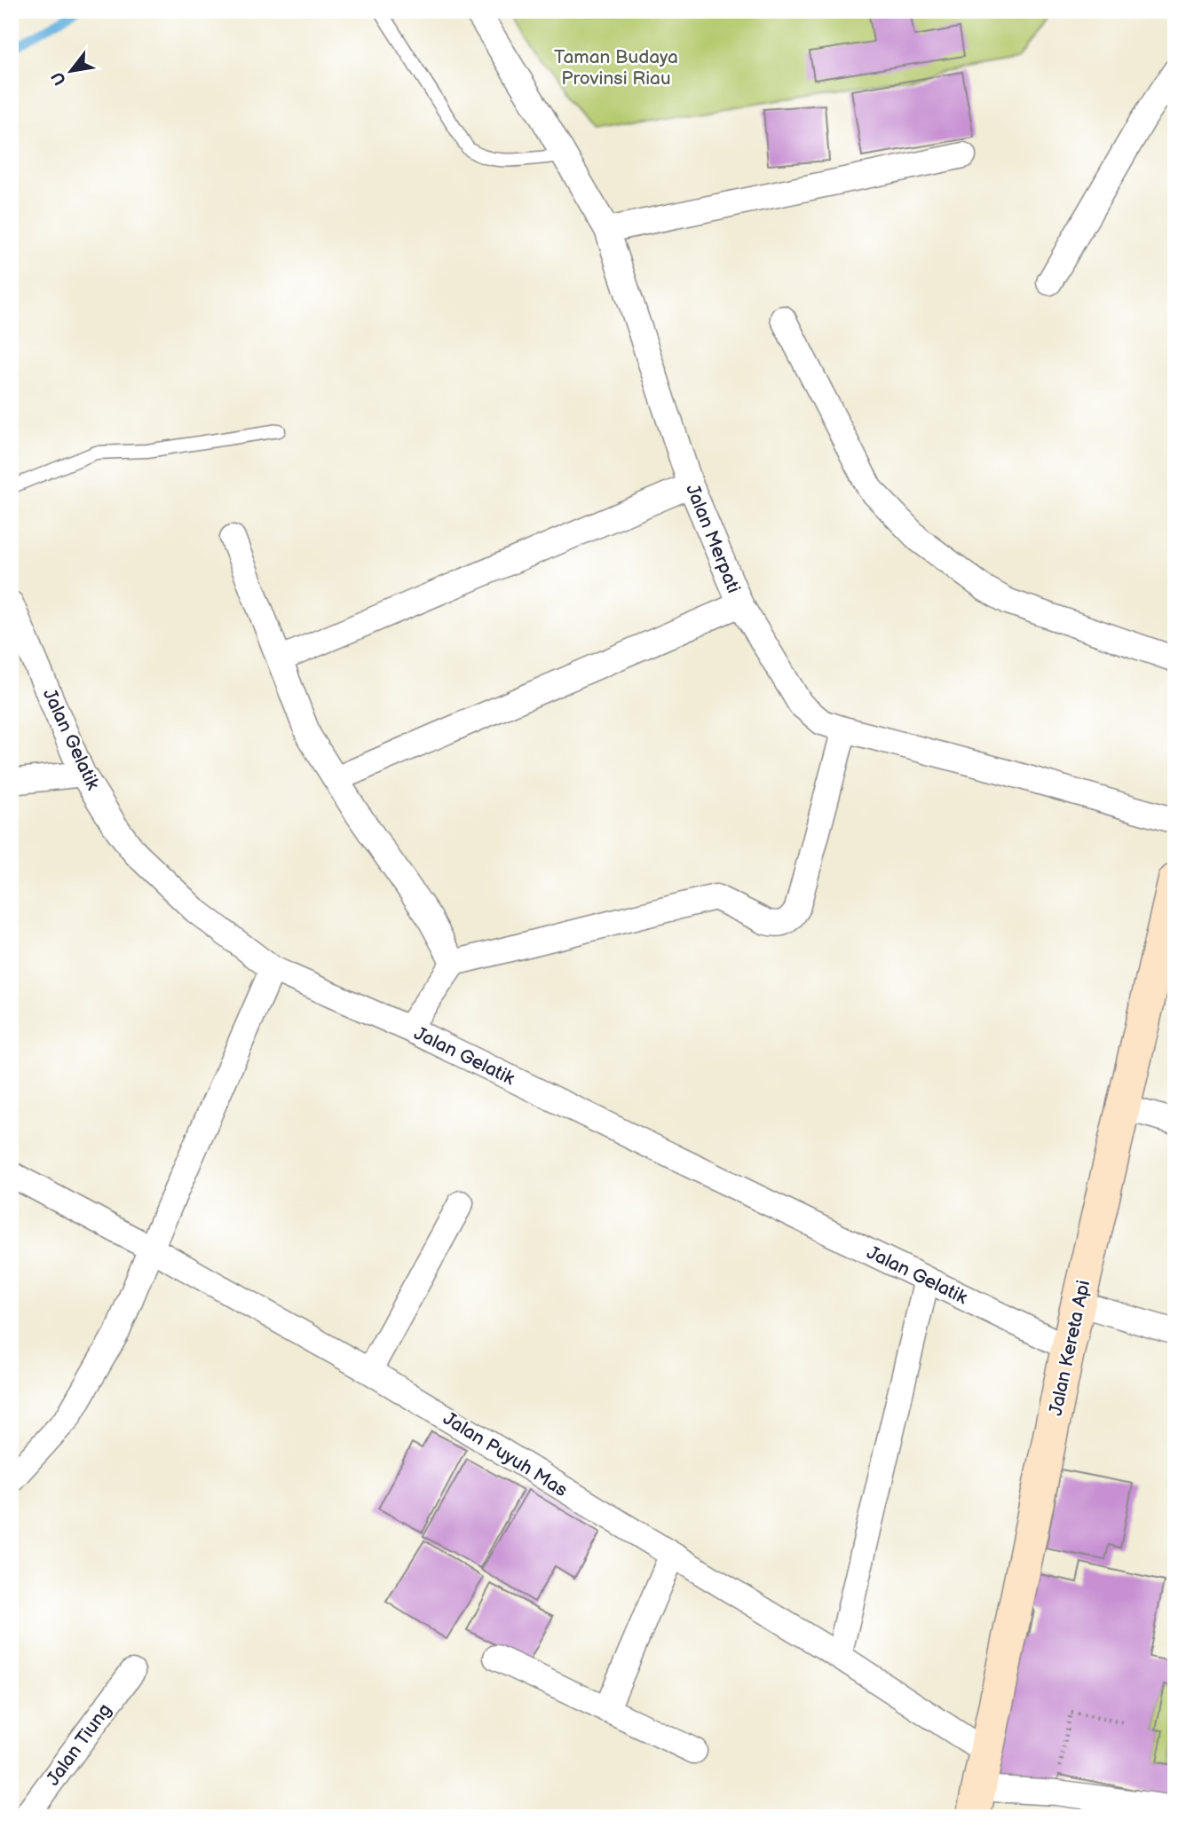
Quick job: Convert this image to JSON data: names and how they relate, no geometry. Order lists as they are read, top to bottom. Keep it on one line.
{"streets":{"street":["Jalan Merpati","Jalan Gelatik","Jalan Kereta Api","Jalan Puyuh Mas","Jalan Tiung"]},"crossings":[["Jalan Gelatik","Jalan Kereta Api"],["Jalan Kereta Api","Jalan Puyuh Mas"]],"parks":["Taman Budaya Provinsi Riau"],"north":"bottom left"}
